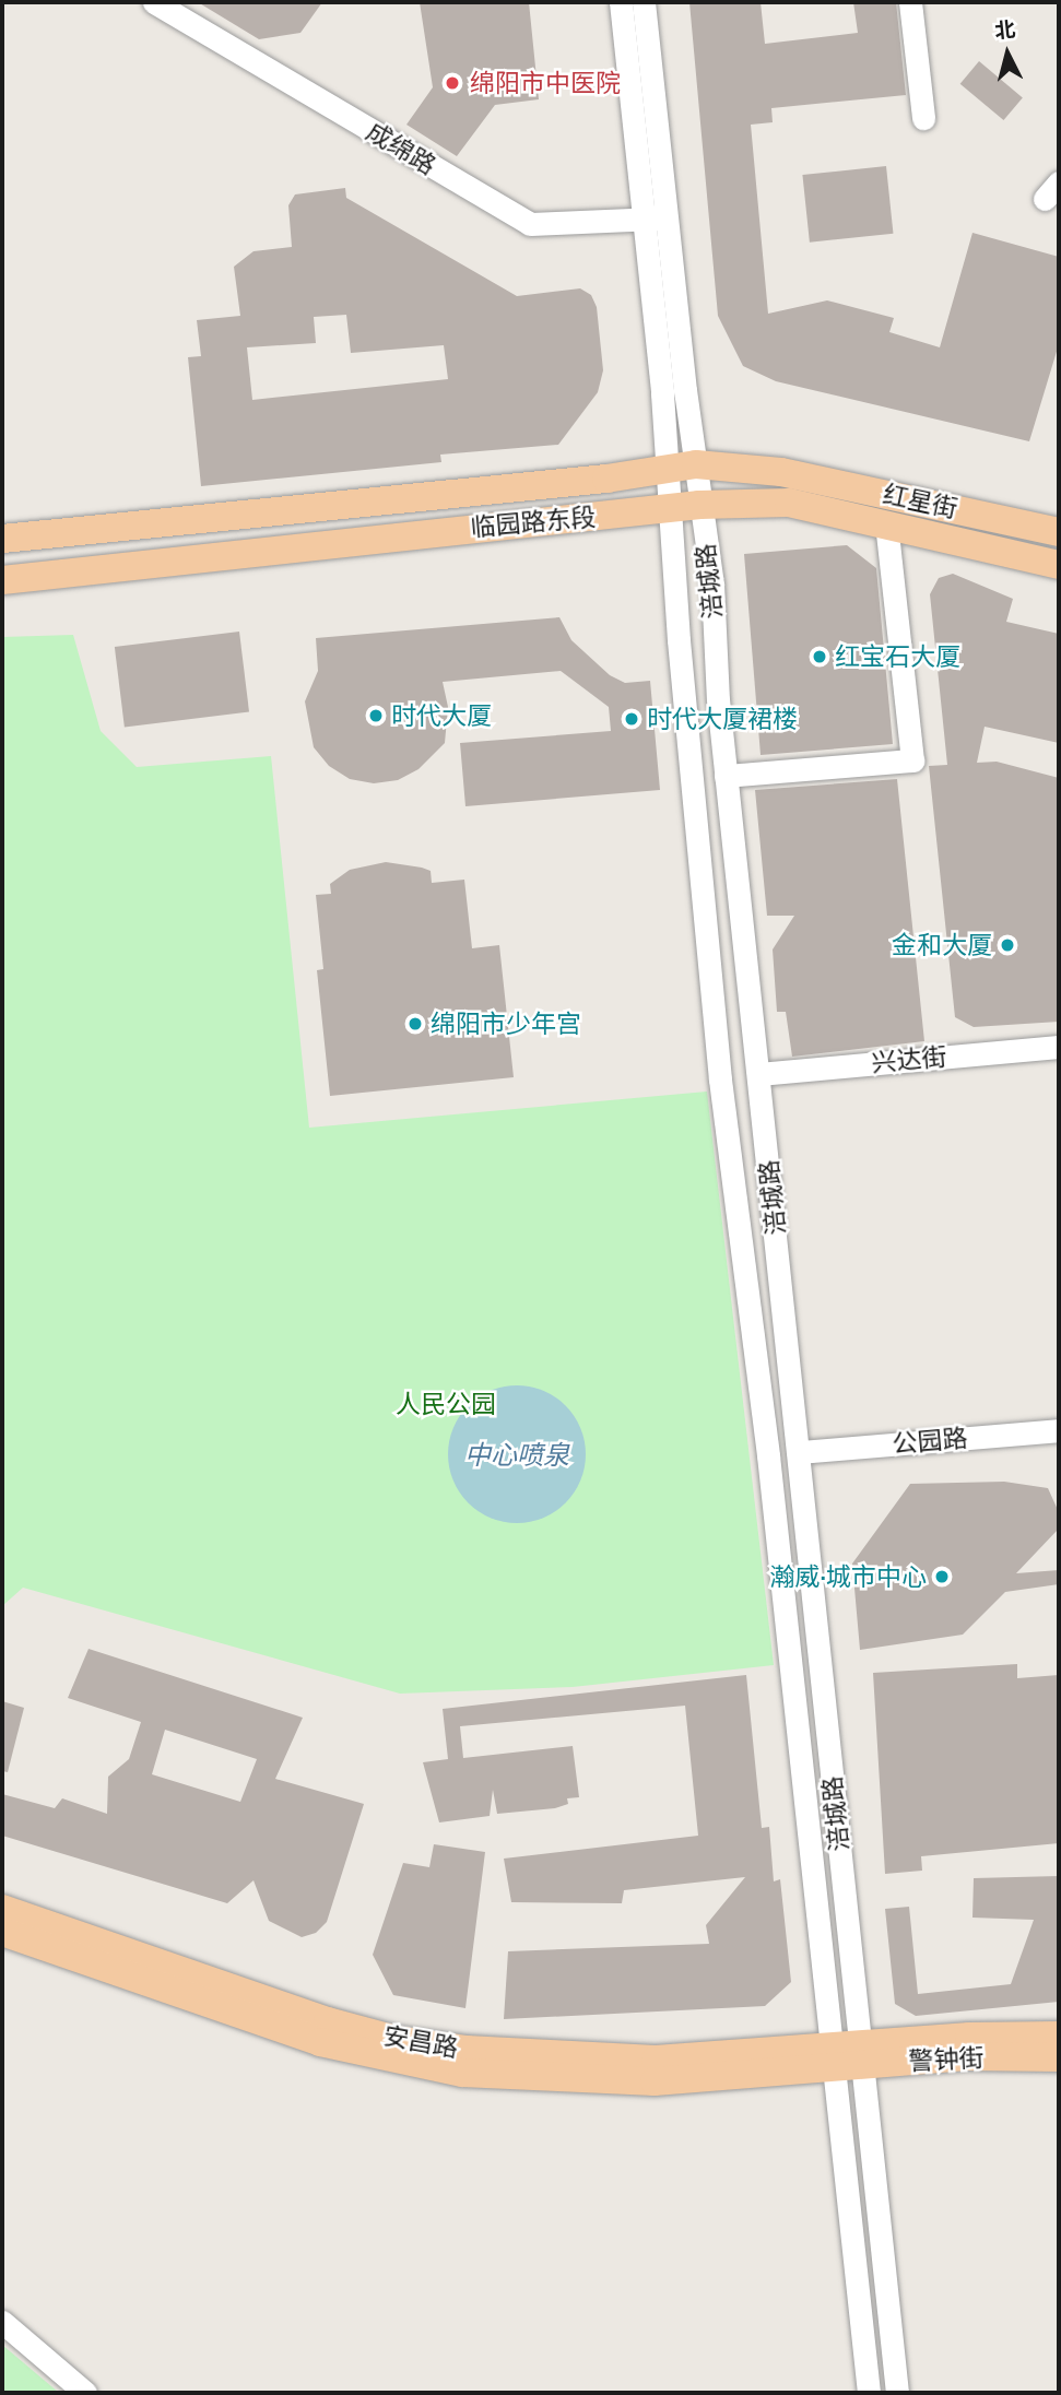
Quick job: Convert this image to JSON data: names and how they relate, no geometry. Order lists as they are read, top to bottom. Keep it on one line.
{"streets":{"main road":["红星街","临园路东段","安昌路","警钟街"],"street":["成绵路","涪城路","兴达街","公园路"]},"crossings":[["成绵路","涪城路"],["红星街","涪城路"],["临园路东段","涪城路"],["涪城路","兴达街"],["涪城路","公园路"],["涪城路","安昌路"],["涪城路","警钟街"],["安昌路","警钟街"]],"water":["中心喷泉"],"parks":["人民公园"],"places":["绵阳市中医院","红宝石大厦","时代大厦","时代大厦裙楼","金和大厦","绵阳市少年宫","瀚威·城市中心"],"north":"top"}
